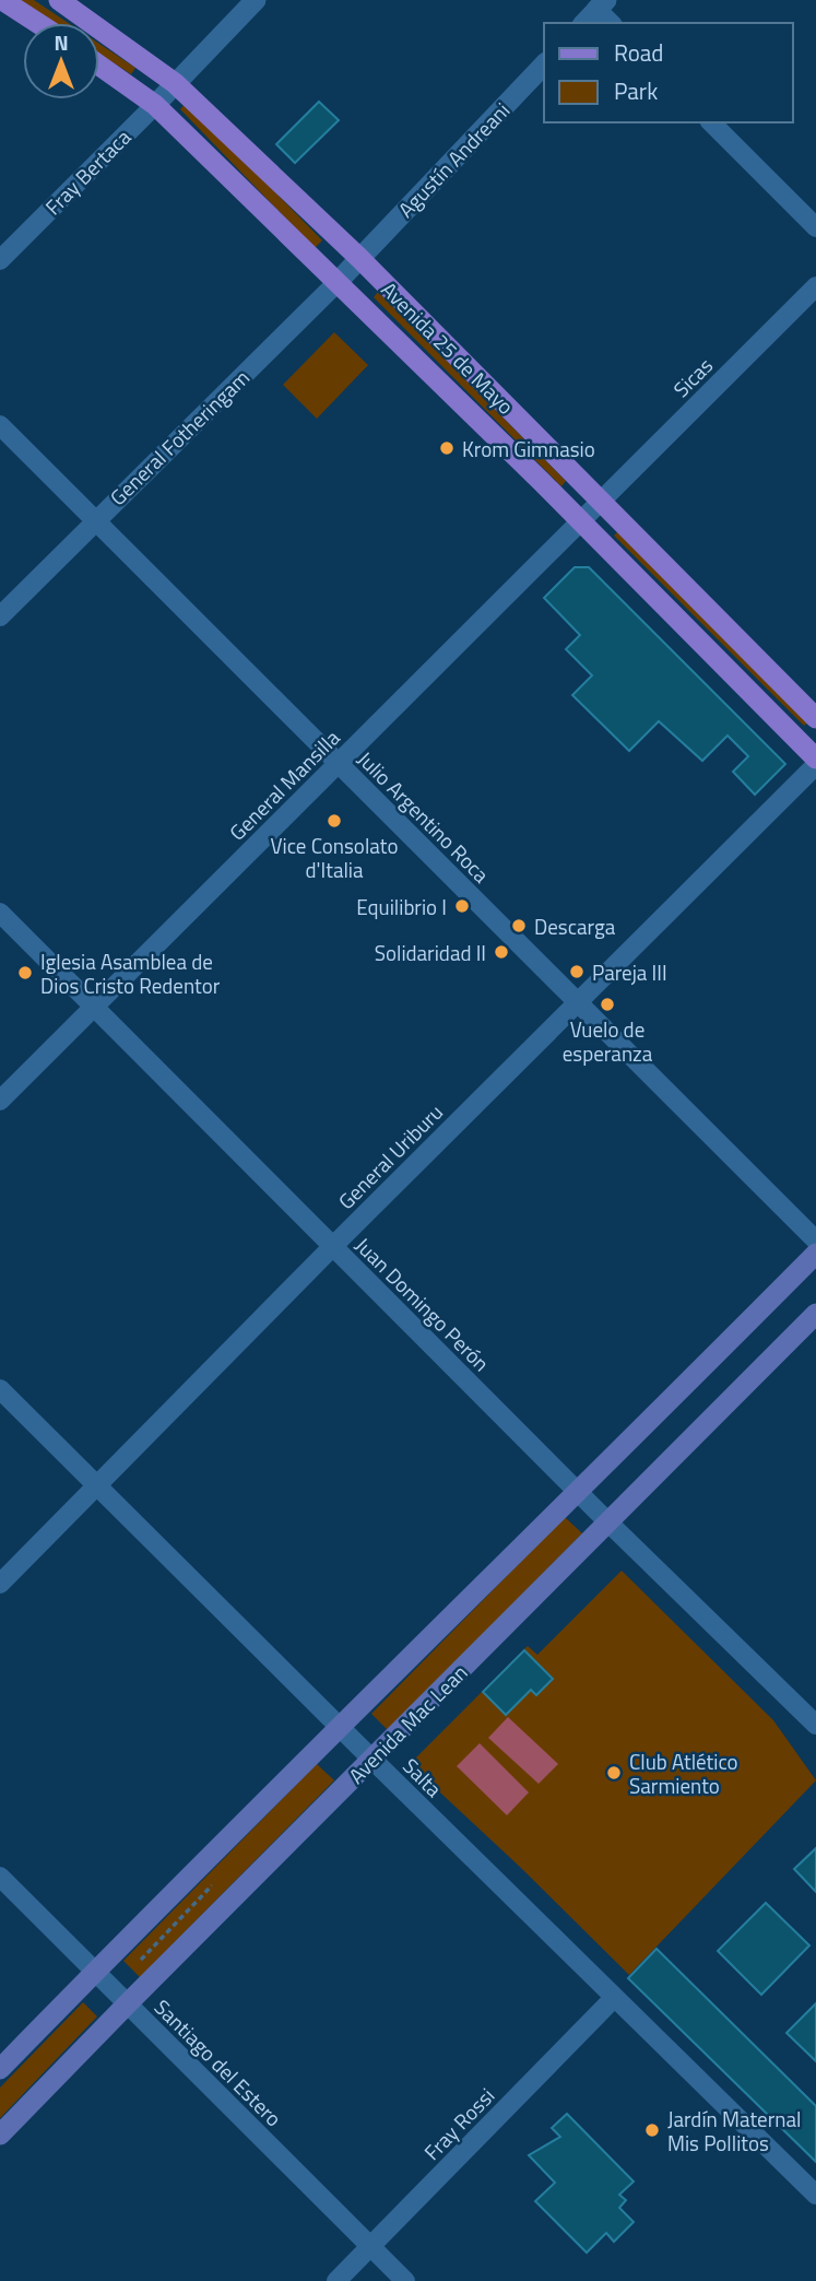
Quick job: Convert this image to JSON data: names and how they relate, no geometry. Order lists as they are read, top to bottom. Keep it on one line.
{"streets":{"main road":["Avenida 25 de Mayo","Avenida Mac Lean"],"street":["Agustín Andreani","Fray Bertaca","Sicas","General Fotheringam","General Mansilla","Julio Argentino Roca","General Uriburu","Juan Domingo Perón","Salta","Santiago del Estero","Fray Rossi"]},"crossings":[["Agustín Andreani","Avenida 25 de Mayo"],["Agustín Andreani","General Fotheringam"],["Fray Bertaca","Avenida 25 de Mayo"],["Avenida 25 de Mayo","Sicas"],["Avenida 25 de Mayo","General Fotheringam"],["Avenida 25 de Mayo","General Mansilla"],["Sicas","General Mansilla"],["General Fotheringam","Julio Argentino Roca"],["General Mansilla","Julio Argentino Roca"],["General Mansilla","Juan Domingo Perón"],["Julio Argentino Roca","General Uriburu"],["General Uriburu","Juan Domingo Perón"],["General Uriburu","Salta"],["Juan Domingo Perón","Avenida Mac Lean"],["Avenida Mac Lean","Salta"],["Avenida Mac Lean","Santiago del Estero"],["Salta","Fray Rossi"],["Santiago del Estero","Fray Rossi"]],"places":["Krom Gimnasio","Vice Consolato d'Italia","Equilibrio I","Descarga","Solidaridad II","Pareja III","Iglesia Asamblea de Dios Cristo Redentor","Vuelo de esperanza","Club Atlético Sarmiento","Jardín Maternal Mis Pollitos"],"legend":["Road","Park"],"north":"top"}
